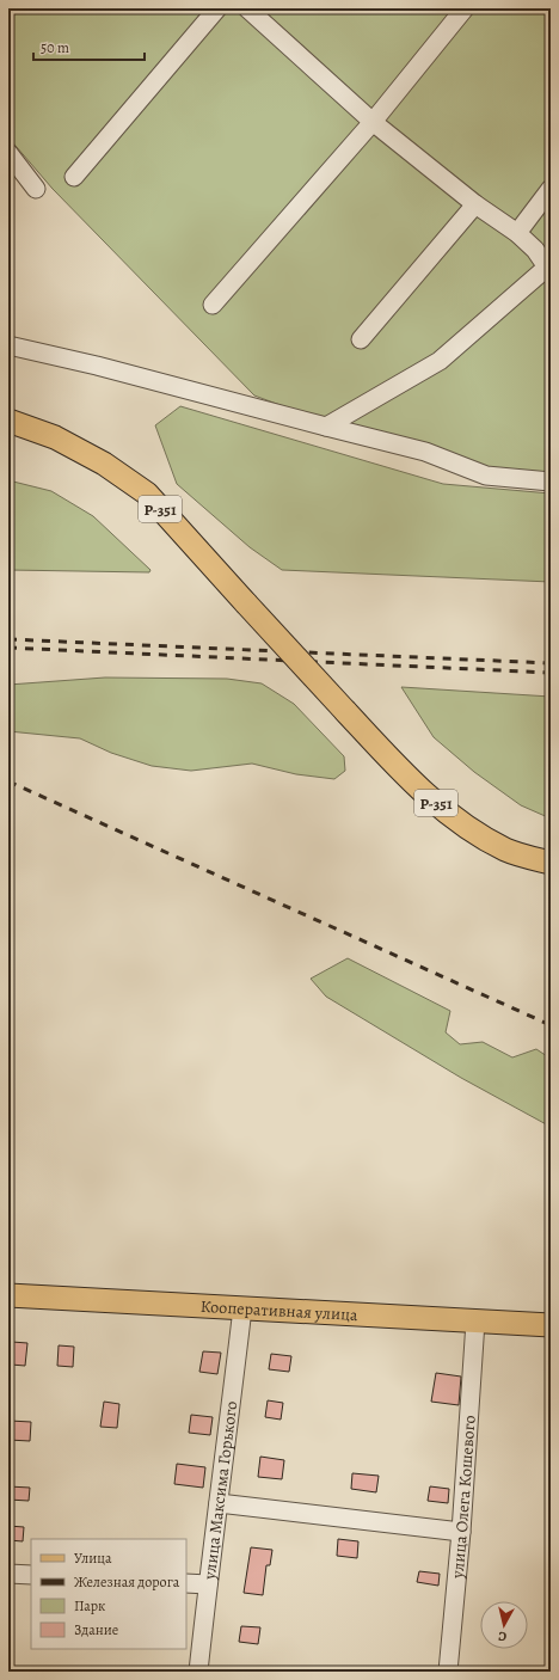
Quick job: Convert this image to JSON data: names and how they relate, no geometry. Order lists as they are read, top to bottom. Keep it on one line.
{"streets":{"main road":["Р-351","Кооперативная улица"],"street":["улица Максима Горького","улица Олега Кошевого"]},"crossings":[["Кооперативная улица","улица Максима Горького"],["Кооперативная улица","улица Олега Кошевого"]],"legend":["Улица","Железная дорога","Парк","Здание"],"scale_bar":"50 m","north":"bottom"}
